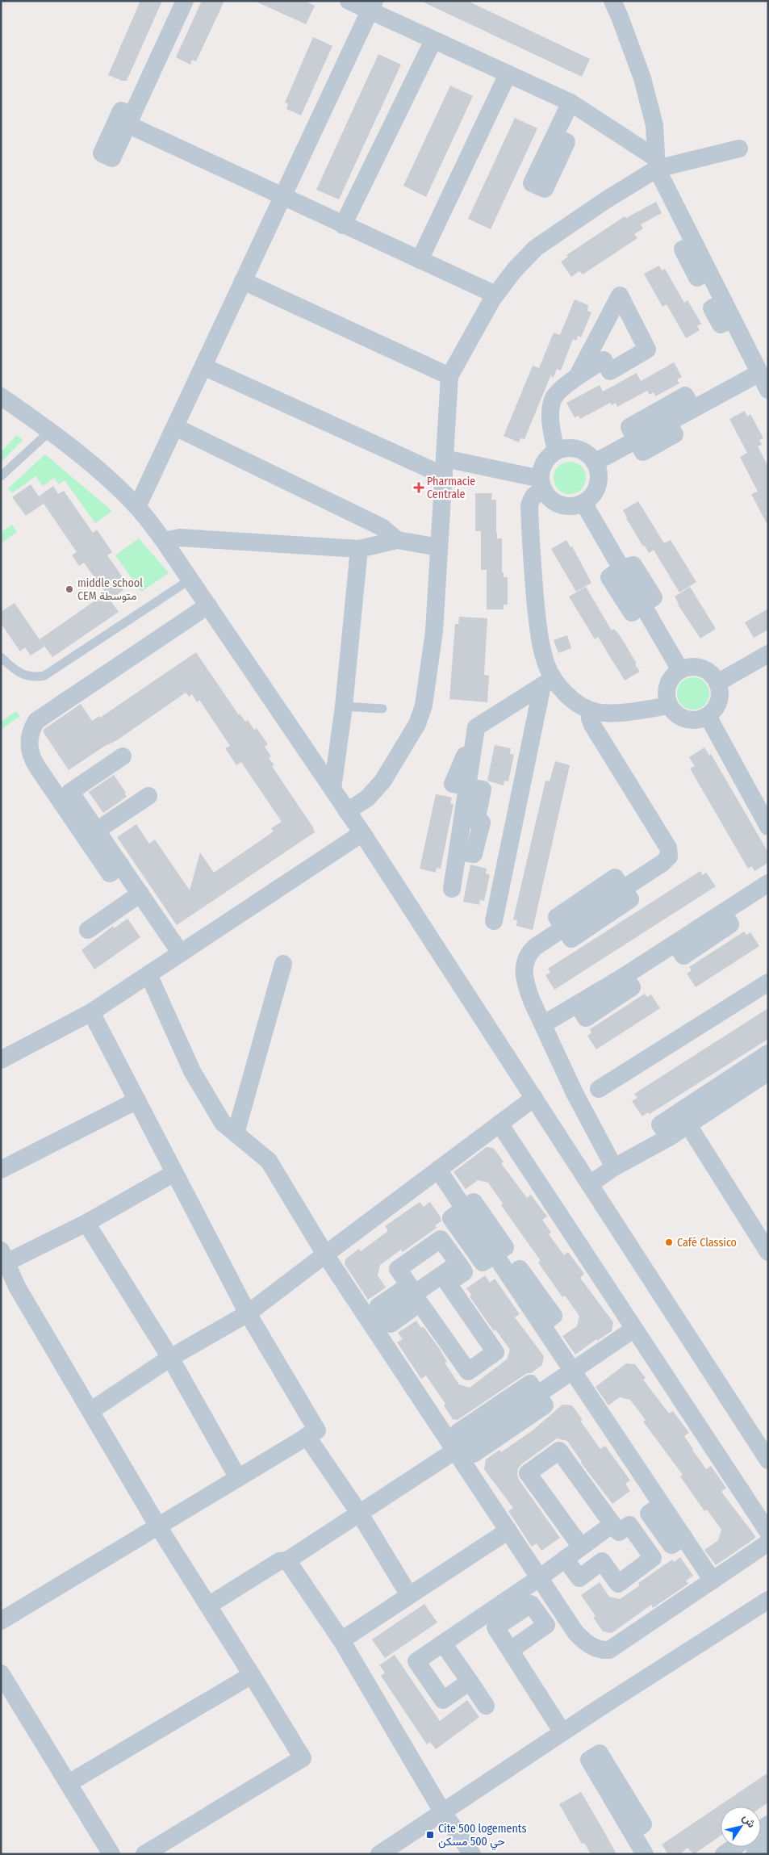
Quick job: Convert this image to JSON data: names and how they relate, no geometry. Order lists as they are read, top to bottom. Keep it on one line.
{"places":{"health":["Pharmacie Centrale"],"other":["middle school CEM متوسطة","Café Classico"],"transit":["Cite 500 logements حي 500 مسكن"]},"north":"top right"}
